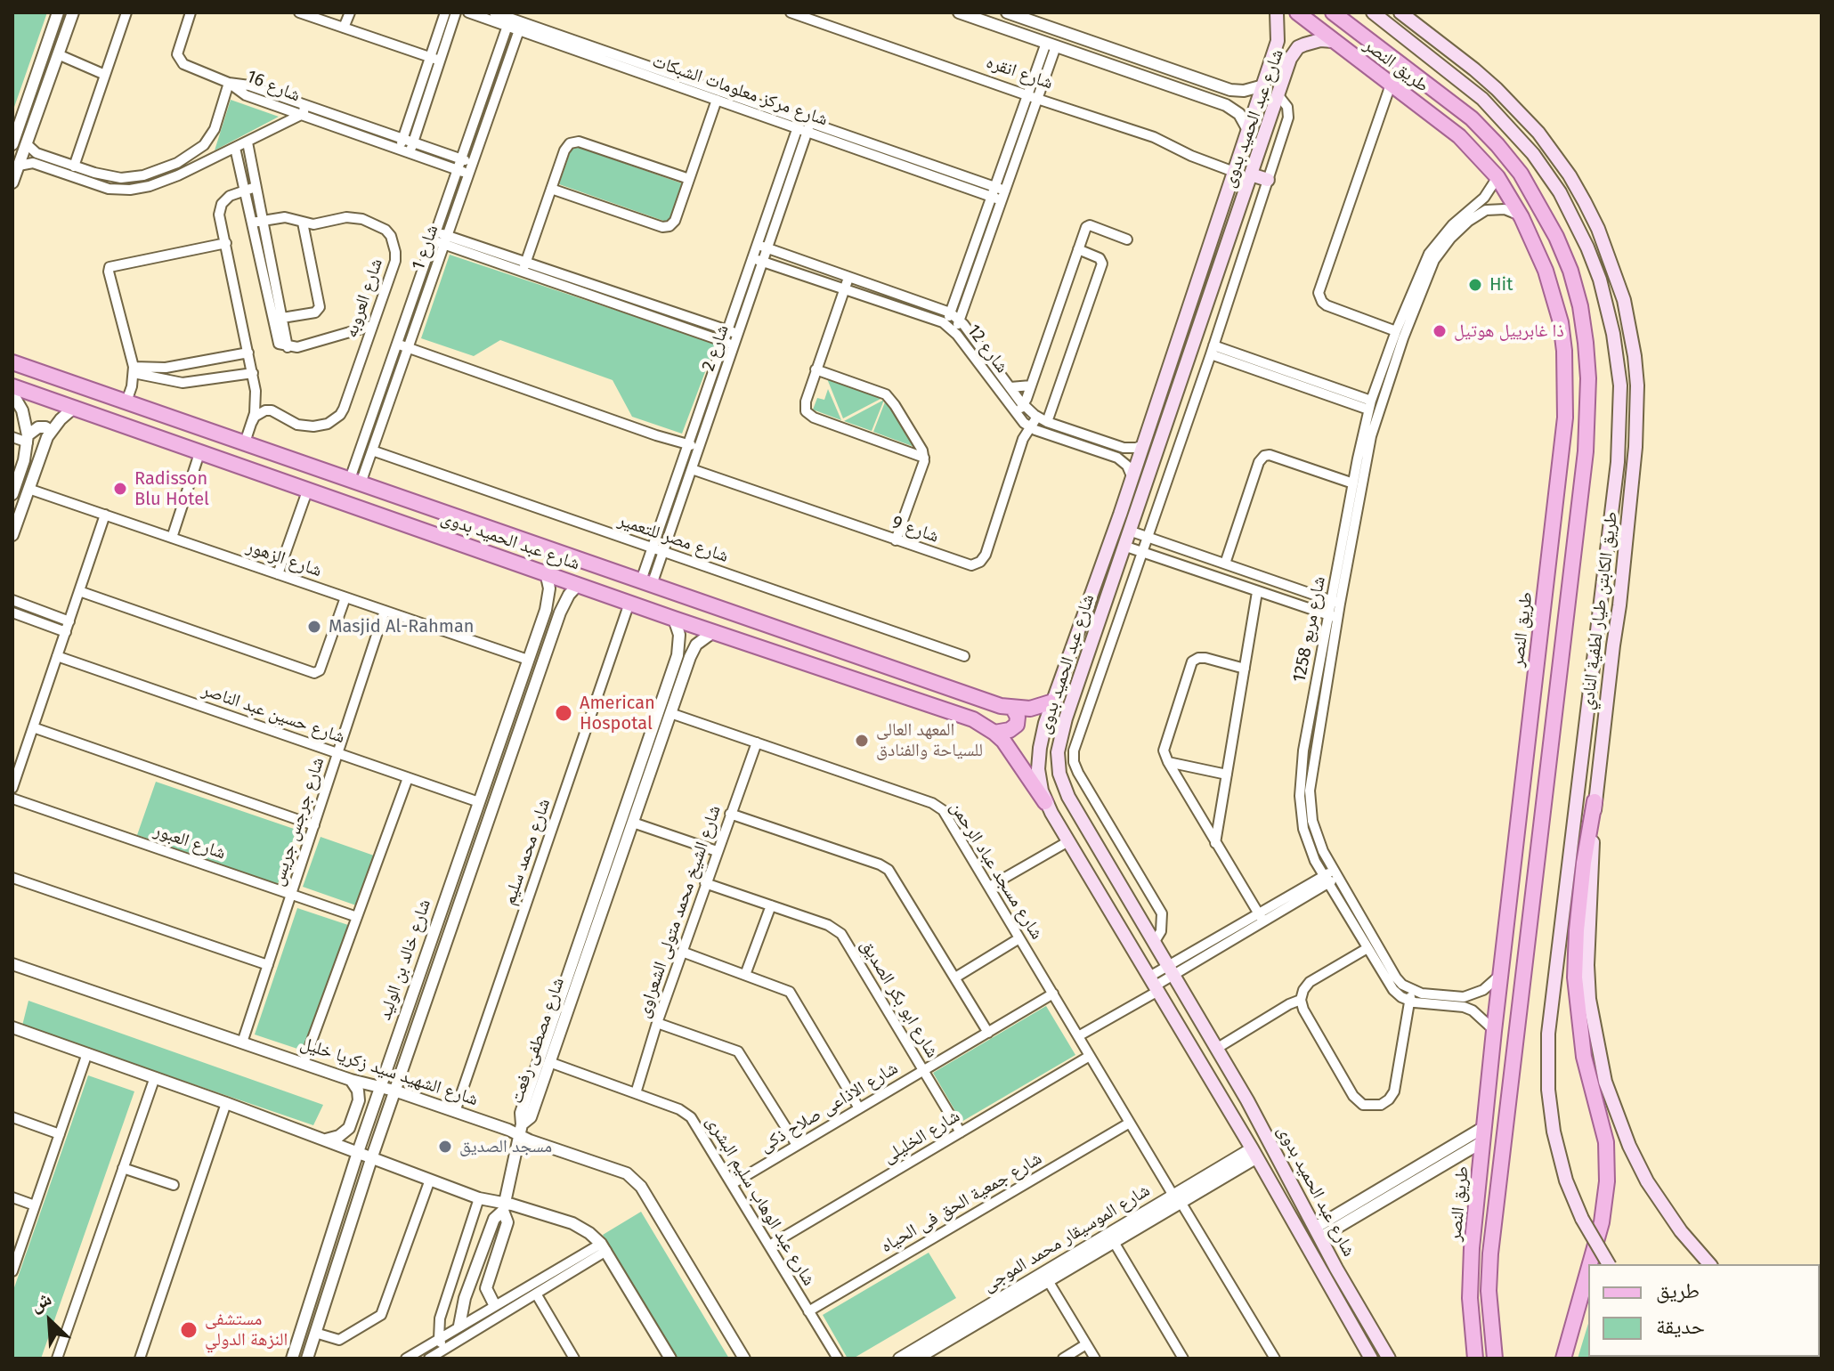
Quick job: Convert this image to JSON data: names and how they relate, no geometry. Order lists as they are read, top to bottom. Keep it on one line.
{"streets":{"main road":["طريق النصر","شارع عبد الحميد بدوى","طريق الكابتن طيار لطفية النادي"],"street":["شارع انقره","شارع 16","شارع مركز معلومات الشبكات","شارع 1","شارع العروبه","شارع 2","شارع 12","شارع 9","شارع مصر للتعمير","شارع الزهور","شارع مربع 1258","شارع حسين عبد الناصر","شارع جرجس جريس","شارع العبور","شارع محمد سليم","شارع مسجد عباد الرحمن","شارع الشيخ محمد متولى الشعراوى","شارع خالد بن الوليد","شارع ابو بكر الصديق","شارع مصطفى رفعت","شارع الشهيد سيد زكريا خليل","شارع الاذاعى صلاح ذكى","شارع الخليلى","شارع عبد الوهاب سليم البشرى","شارع جمعية الحق فى الحياه","شارع الموسيقار محمد الموجى"]},"crossings":[["طريق النصر","شارع عبد الحميد بدوى"],["طريق النصر","شارع مربع 1258"],["شارع انقره","شارع عبد الحميد بدوى"],["شارع 16","شارع 1"],["شارع مركز معلومات الشبكات","شارع 1"],["شارع مركز معلومات الشبكات","شارع 2"],["شارع عبد الحميد بدوى","شارع 1"],["شارع عبد الحميد بدوى","شارع 2"],["شارع عبد الحميد بدوى","شارع 12"],["شارع عبد الحميد بدوى","شارع محمد سليم"],["شارع عبد الحميد بدوى","شارع خالد بن الوليد"],["شارع عبد الحميد بدوى","شارع مصطفى رفعت"],["شارع عبد الحميد بدوى","شارع الموسيقار محمد الموجى"],["شارع 1","شارع مصر للتعمير"],["شارع 2","شارع 12"],["شارع 2","شارع 9"],["شارع 2","شارع مصر للتعمير"],["شارع 12","شارع 9"],["شارع الزهور","شارع جرجس جريس"],["شارع الزهور","شارع خالد بن الوليد"],["شارع حسين عبد الناصر","شارع جرجس جريس"],["شارع حسين عبد الناصر","شارع خالد بن الوليد"],["شارع جرجس جريس","شارع العبور"],["شارع جرجس جريس","شارع الشهيد سيد زكريا خليل"],["شارع محمد سليم","شارع الشهيد سيد زكريا خليل"],["شارع مسجد عباد الرحمن","شارع الشيخ محمد متولى الشعراوى"],["شارع مسجد عباد الرحمن","شارع مصطفى رفعت"],["شارع مسجد عباد الرحمن","شارع الاذاعى صلاح ذكى"],["شارع مسجد عباد الرحمن","شارع الخليلى"],["شارع مسجد عباد الرحمن","شارع جمعية الحق فى الحياه"],["شارع مسجد عباد الرحمن","شارع الموسيقار محمد الموجى"],["شارع الشيخ محمد متولى الشعراوى","شارع ابو بكر الصديق"],["شارع الشيخ محمد متولى الشعراوى","شارع عبد الوهاب سليم البشرى"],["شارع خالد بن الوليد","شارع الشهيد سيد زكريا خليل"],["شارع ابو بكر الصديق","شارع الاذاعى صلاح ذكى"],["شارع ابو بكر الصديق","شارع الخليلى"],["شارع مصطفى رفعت","شارع الشهيد سيد زكريا خليل"],["شارع مصطفى رفعت","شارع عبد الوهاب سليم البشرى"],["شارع الاذاعى صلاح ذكى","شارع عبد الوهاب سليم البشرى"],["شارع الخليلى","شارع عبد الوهاب سليم البشرى"],["شارع عبد الوهاب سليم البشرى","شارع جمعية الحق فى الحياه"]],"places":["Hit","ذا غابرييل هوتيل","Radisson Blu Hotel","Masjid Al-Rahman","American Hospotal","المعهد العالى للسياحة والفنادق","مسجد الصديق","مستشفى النزهة الدولي"],"legend":["طريق","حديقة"],"north":"top left"}
